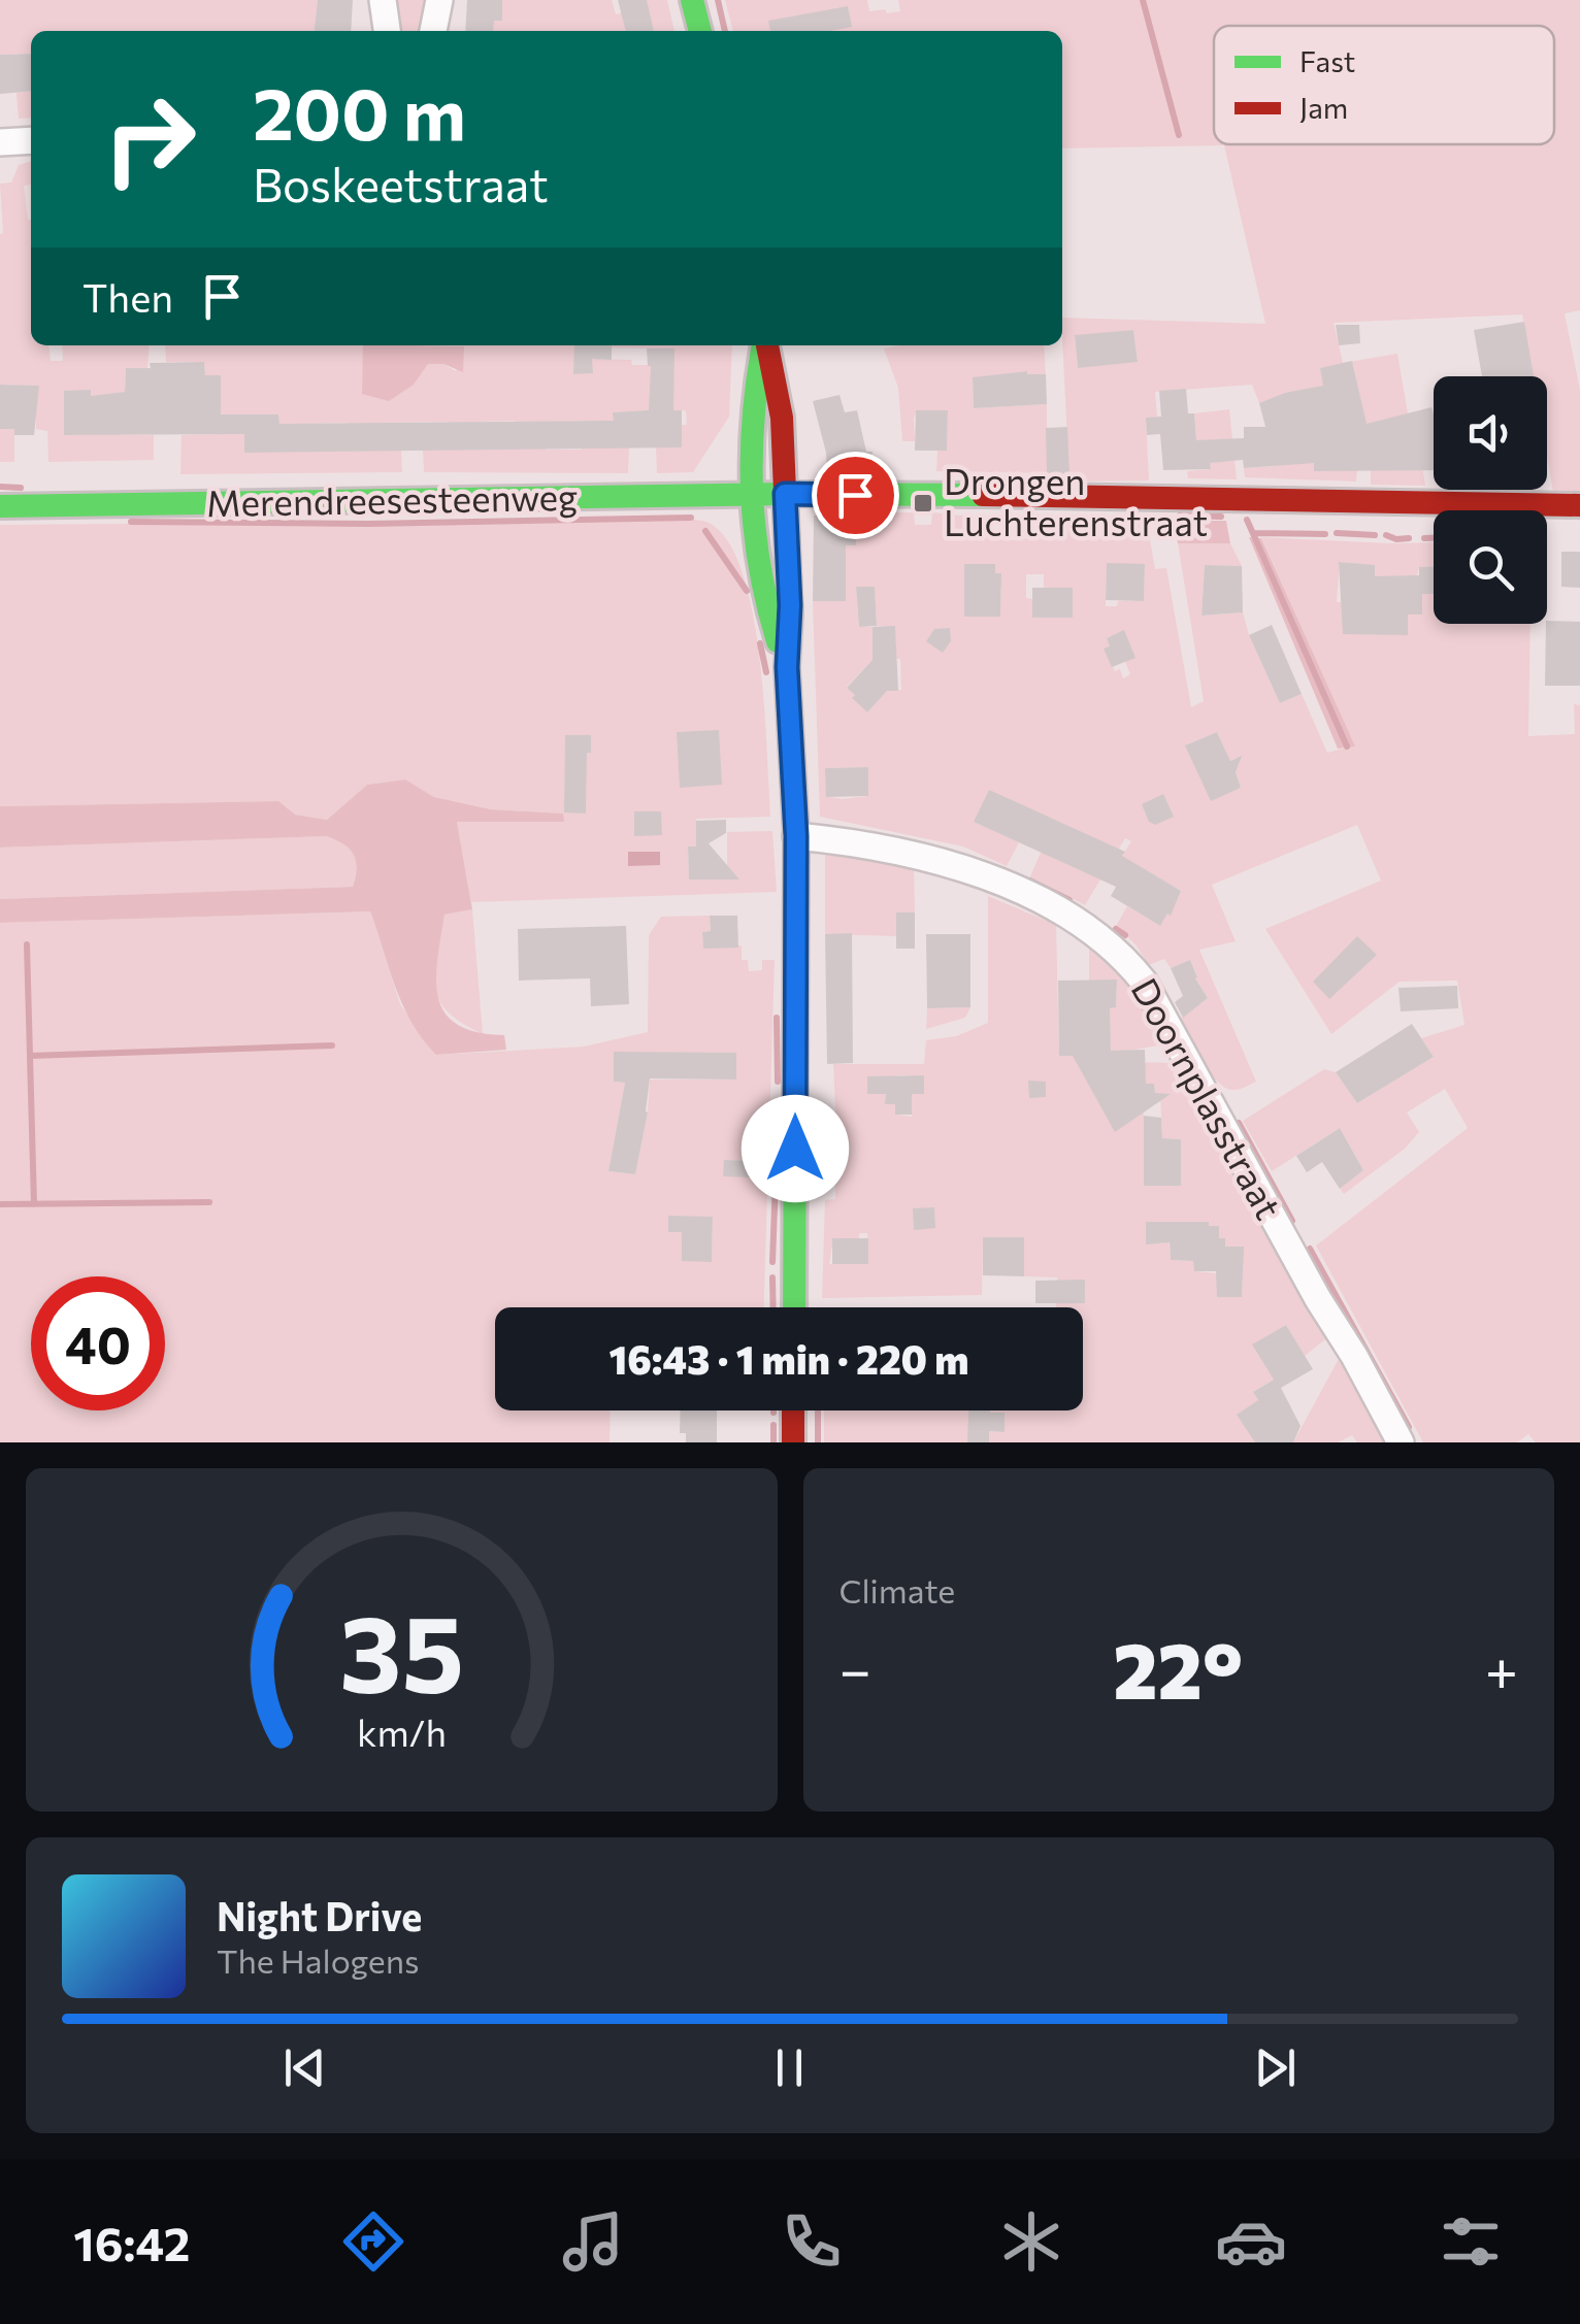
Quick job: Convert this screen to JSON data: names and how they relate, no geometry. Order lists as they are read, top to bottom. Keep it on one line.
{"streets":{"main road":["Merendreesesteenweg"],"street":["Doornplasstraat"]},"places":{"transit":["Drongen Luchterenstraat"]},"legend":["Fast","Jam"],"page":{"turn":["200 m","Boskeetstraat"],"then":"Then","limit":"40","trip":"16:43 · 1 min · 220 m","tile":"Climate","heat":["−","22°","+"],"song":["Night Drive","The Halogens"],"tabs":"16:42","gauge":["35","km/h"]}}
